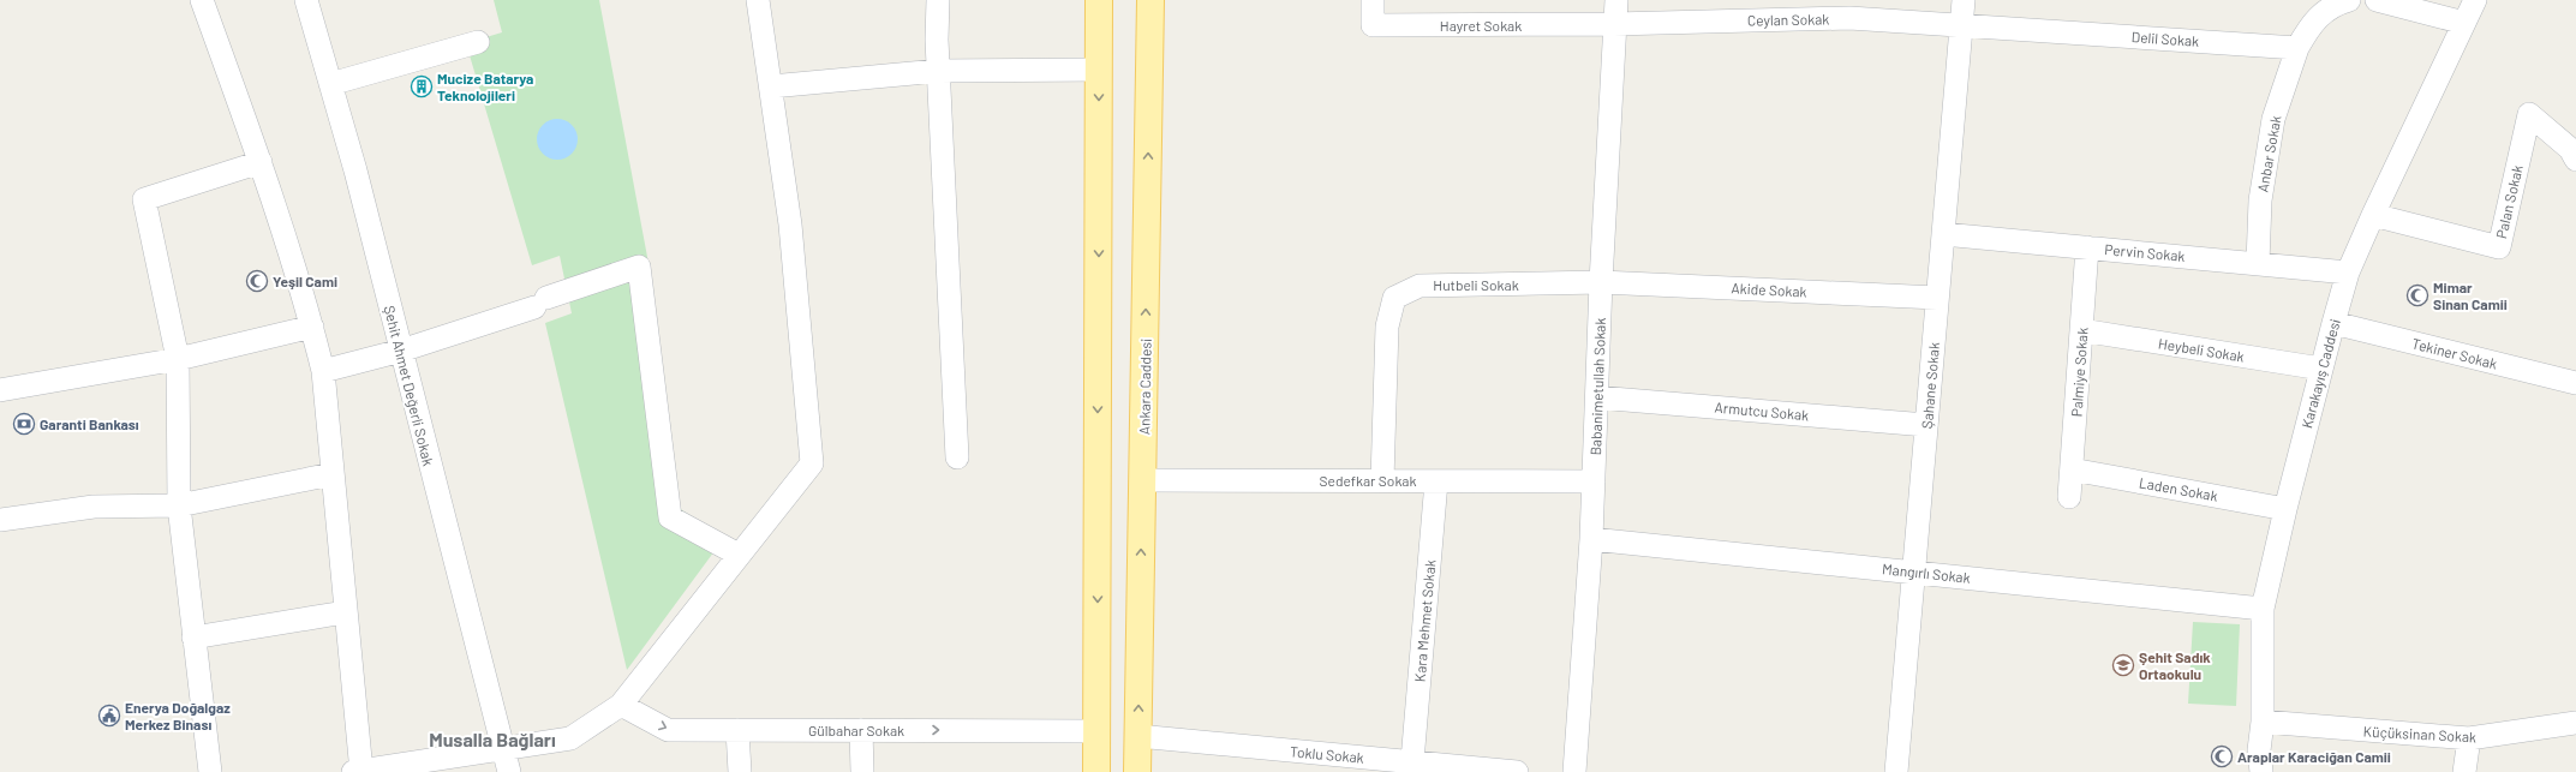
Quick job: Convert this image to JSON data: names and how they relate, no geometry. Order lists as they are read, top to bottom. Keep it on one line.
{"streets":{"main road":["Ankara Caddesi"],"street":["Ceylan Sokak","Hayret Sokak","Delil Sokak","Anbar Sokak","Palan Sokak","Pervin Sokak","Hutbeli Sokak","Akide Sokak","Heybeli Sokak","Tekiner Sokak","Palmiye Sokak","Karakayış Caddesi","Şehit Ahmet Değerli Sokak","Şahane Sokak","Babanimetullah Sokak","Armutcu Sokak","Sedefkar Sokak","Laden Sokak","Mangırlı Sokak","Kara Mehmet Sokak","Gülbahar Sokak","Küçüksinan Sokak","Toklu Sokak"]},"crossings":[["Ceylan Sokak","Hayret Sokak"],["Ceylan Sokak","Delil Sokak"],["Ceylan Sokak","Şahane Sokak"],["Ceylan Sokak","Babanimetullah Sokak"],["Hayret Sokak","Babanimetullah Sokak"],["Delil Sokak","Anbar Sokak"],["Delil Sokak","Şahane Sokak"],["Anbar Sokak","Pervin Sokak"],["Palan Sokak","Karakayış Caddesi"],["Pervin Sokak","Palmiye Sokak"],["Pervin Sokak","Karakayış Caddesi"],["Pervin Sokak","Şahane Sokak"],["Hutbeli Sokak","Akide Sokak"],["Hutbeli Sokak","Babanimetullah Sokak"],["Hutbeli Sokak","Sedefkar Sokak"],["Akide Sokak","Şahane Sokak"],["Akide Sokak","Babanimetullah Sokak"],["Heybeli Sokak","Palmiye Sokak"],["Heybeli Sokak","Karakayış Caddesi"],["Tekiner Sokak","Karakayış Caddesi"],["Palmiye Sokak","Laden Sokak"],["Karakayış Caddesi","Laden Sokak"],["Karakayış Caddesi","Mangırlı Sokak"],["Karakayış Caddesi","Küçüksinan Sokak"],["Şahane Sokak","Armutcu Sokak"],["Şahane Sokak","Mangırlı Sokak"],["Ankara Caddesi","Sedefkar Sokak"],["Ankara Caddesi","Toklu Sokak"],["Babanimetullah Sokak","Armutcu Sokak"],["Babanimetullah Sokak","Sedefkar Sokak"],["Babanimetullah Sokak","Mangırlı Sokak"],["Sedefkar Sokak","Kara Mehmet Sokak"],["Kara Mehmet Sokak","Toklu Sokak"]],"one_way":["Gülbahar Sokak"],"districts":["Musalla Bağları"],"places":{"building":["Mucize Batarya Teknolojileri"],"mosque":["Yeşil Cami","Mimar Sinan Camii","Araplar Karaciğan Camii"],"bank":["Garanti Bankası"],"school or university":["Şehit Sadık Ortaokulu"],"public building":["Enerya Doğalgaz Merkez Binası"]}}
